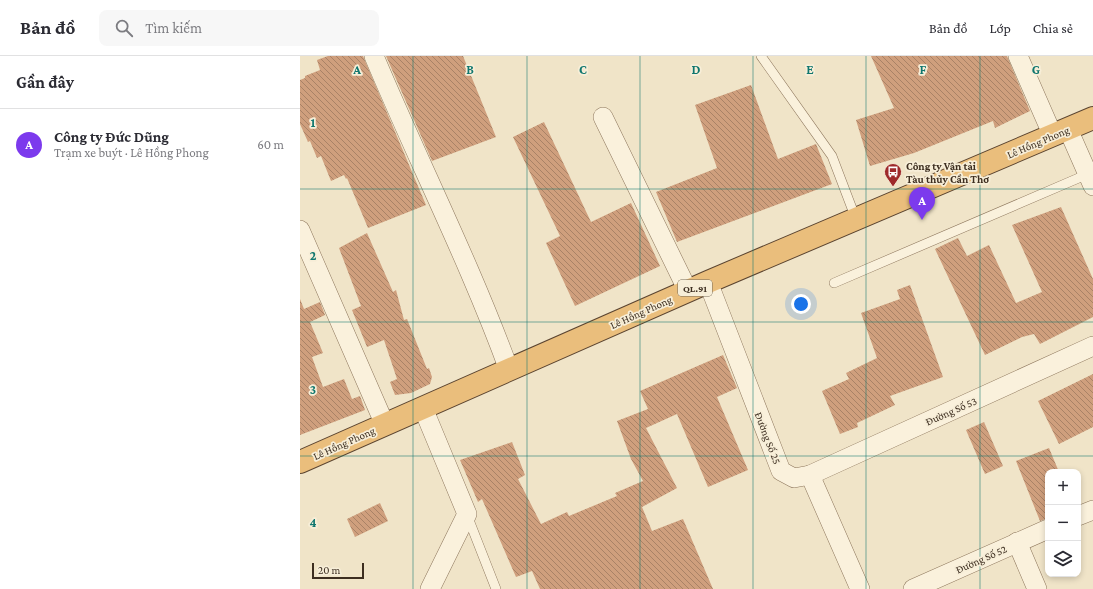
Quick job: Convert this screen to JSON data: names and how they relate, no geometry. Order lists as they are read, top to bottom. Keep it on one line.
{"streets":{"highway":["Lê Hồng Phong","QL.91"],"street":["Đường Số 53","Đường Số 25","Đường Số 52"]},"crossings":[["Lê Hồng Phong","Đường Số 25"],["Đường Số 53","Đường Số 25"]],"places":{"bus stop":["Công ty Vận tải Tàu thủy Cần Thơ"]},"scale_bar":"20 m","page":{"header":"Bản đồ","search":"Tìm kiếm","nav":["Bản đồ","Lớp","Chia sẻ"],"heading":"Gần đây","list":[{"mark":"A","name":"Công ty Đức Dũng","note":"Trạm xe buýt · Lê Hồng Phong","value":"60 m"}],"pins":"A","map_buttons":["+","−"],"scale":"20 m"},"grid":{"columns":["A","B","C","D","E","F","G"],"rows":["1","2","3","4"]}}
